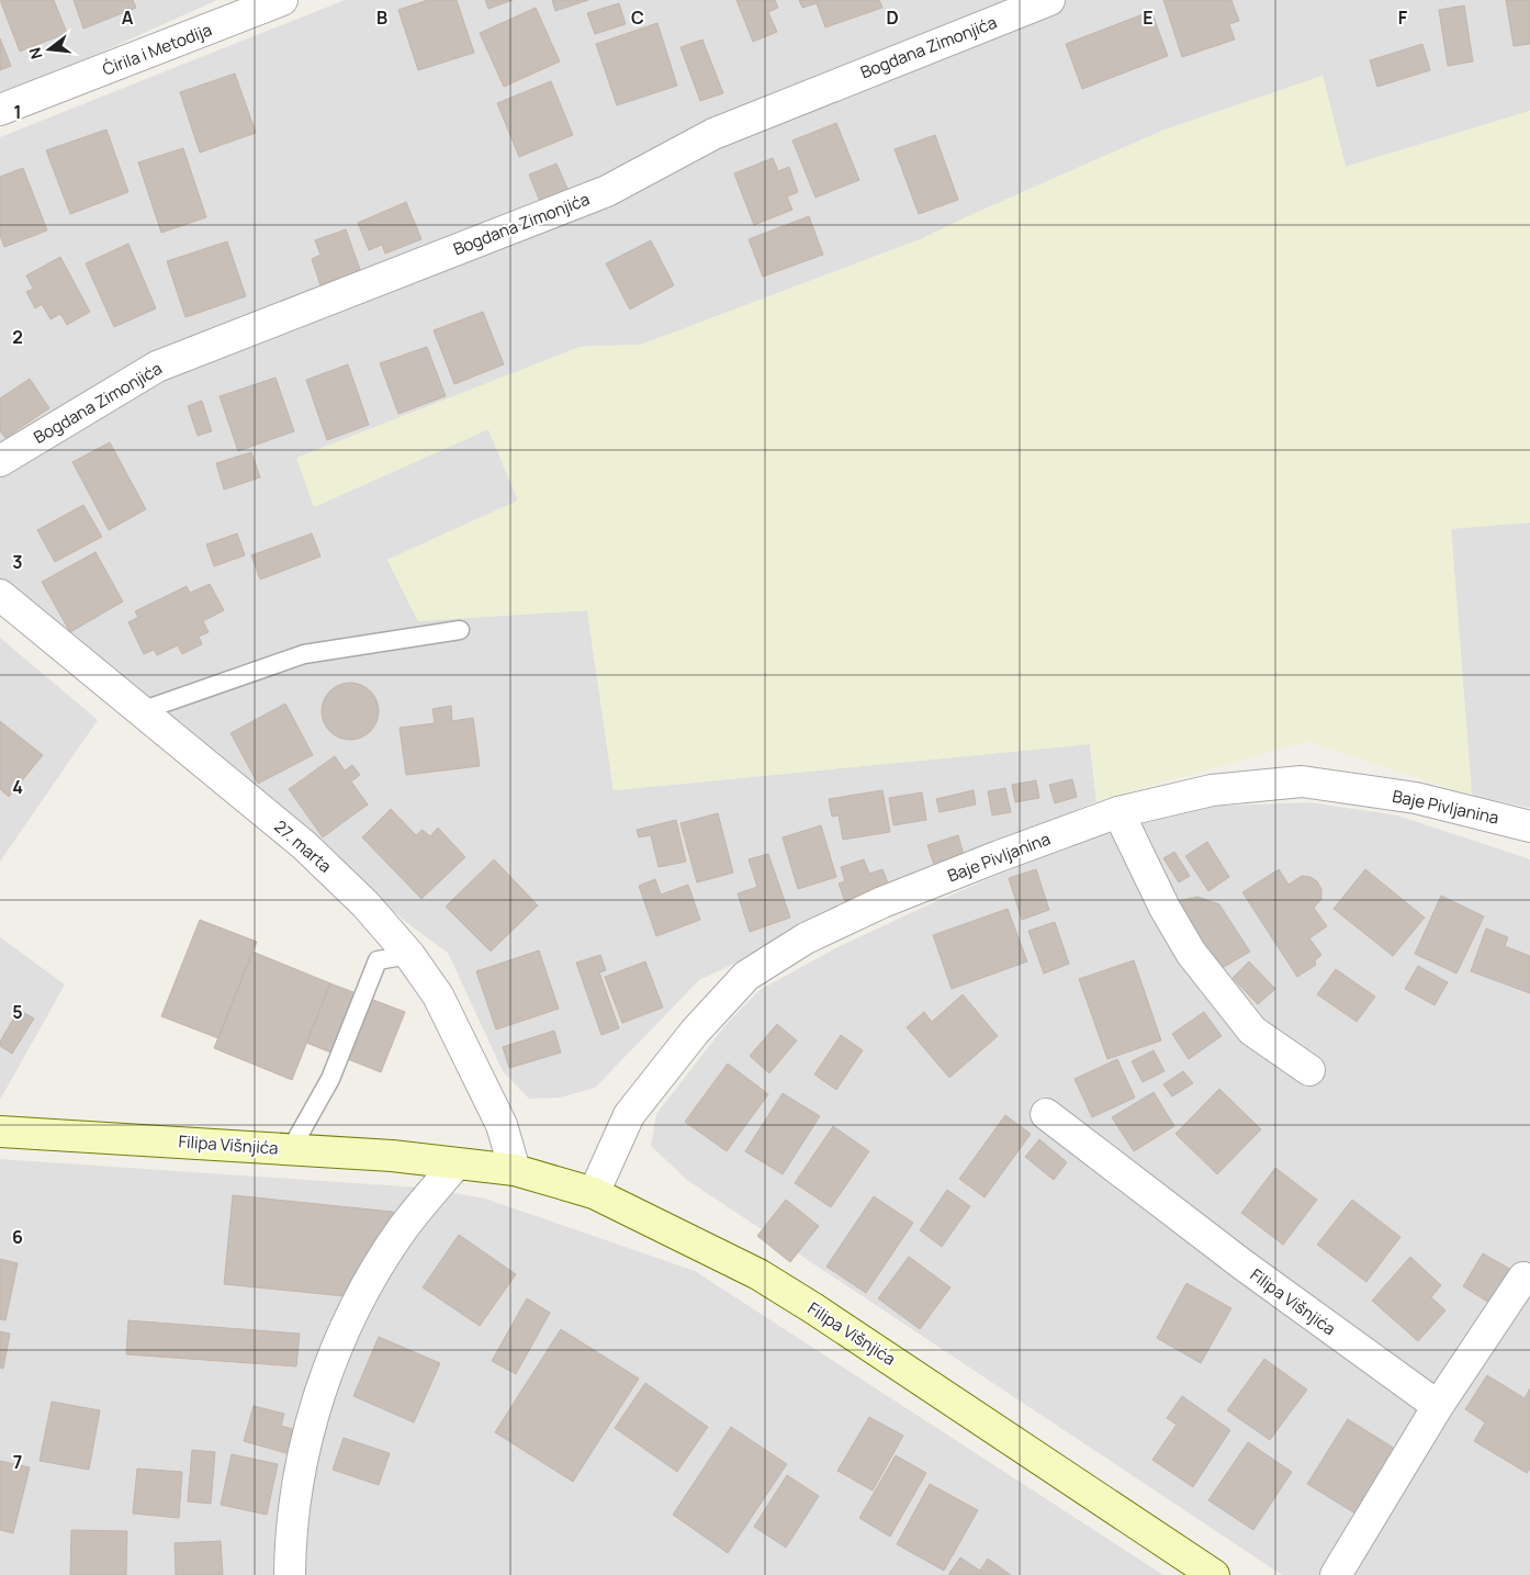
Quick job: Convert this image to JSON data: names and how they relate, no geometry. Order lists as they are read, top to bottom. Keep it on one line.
{"streets":{"main road":["Filipa Višnjića"],"street":["Bogdana Zimonjića","Ćirila i Metodija","Baje Pivljanina","27. marta"]},"crossings":[["Baje Pivljanina","Filipa Višnjića"],["27. marta","Filipa Višnjića"]],"north":"left","grid":{"columns":["A","B","C","D","E","F"],"rows":["1","2","3","4","5","6","7"]}}
